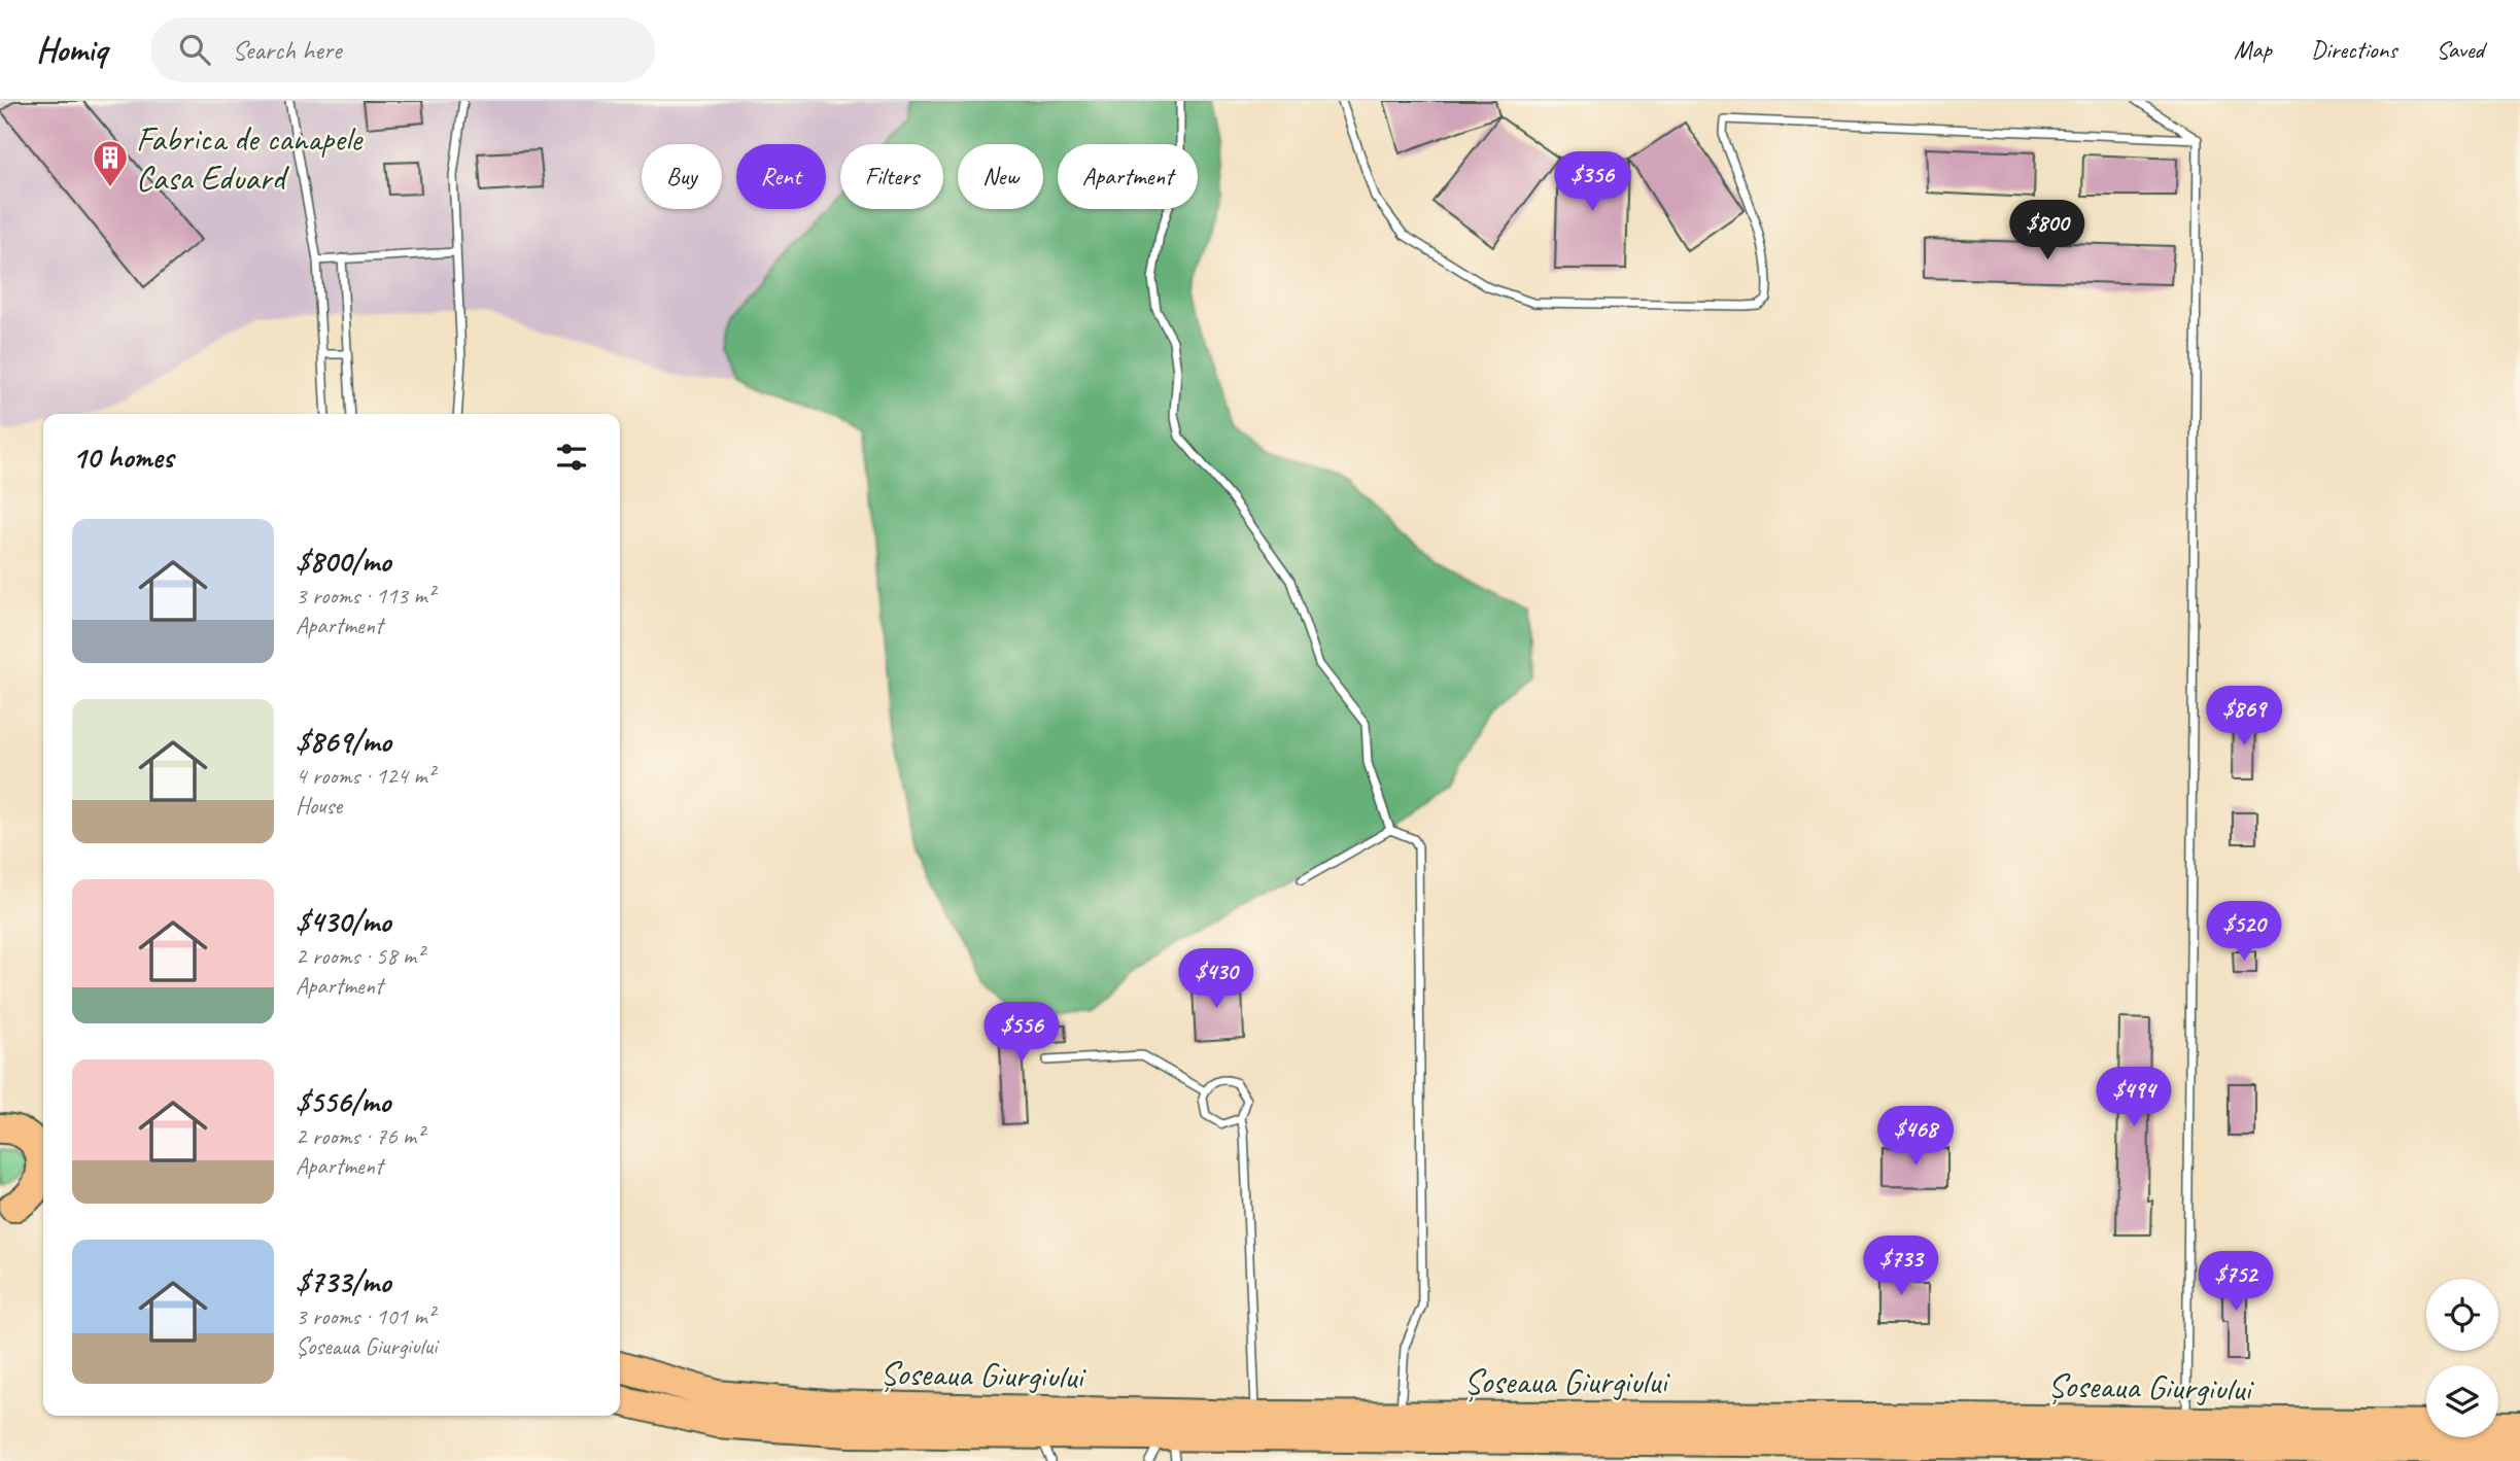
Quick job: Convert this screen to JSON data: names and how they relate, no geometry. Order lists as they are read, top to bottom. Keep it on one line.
{"streets":{"highway":["Șoseaua Giurgiului"]},"places":{"building":["Fabrica de canapele Casa Eduard"]},"page":{"header":"Homiq","search":"Search here","nav":["Map","Directions","Saved"],"chip":["Buy","Rent","Filters","New","Apartment"],"price":["$356","$800","$869","$520","$430","$556","$494","$468","$733","$752"],"heading":"10 homes","list":[{"name":"$800/mo","note":"3 rooms · 113 m² · Apartment"},{"name":"$869/mo","note":"4 rooms · 124 m² · House"},{"name":"$430/mo","note":"2 rooms · 58 m² · Apartment"},{"name":"$556/mo","note":"2 rooms · 76 m² · Apartment"},{"name":"$733/mo","note":"3 rooms · 101 m² · Șoseaua Giurgiului"}]}}
